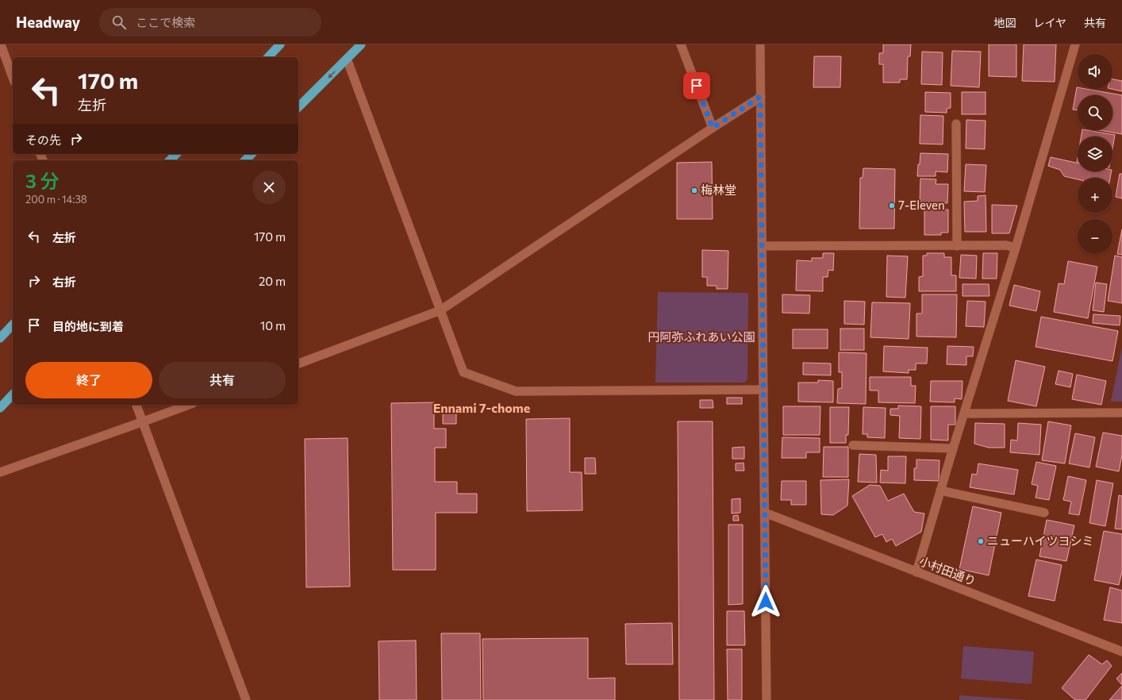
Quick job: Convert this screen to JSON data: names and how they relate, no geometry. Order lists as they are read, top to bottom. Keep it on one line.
{"streets":{"street":["小村田通り"]},"districts":["Ennami 7-chome"],"parks":["円阿弥ふれあい公園"],"places":["梅林堂","7-Eleven","ニューハイツヨシミ"],"page":{"header":"Headway","search":"ここで検索","nav":["地図","レイヤ","共有"],"map_buttons":["+","−"],"turn":["170 m","左折"],"then":"その先","heading":["3 分","200 m · 14:38"],"list":[{"name":"左折","value":"170 m"},{"name":"右折","value":"20 m"},{"name":"目的地に到着","value":"10 m"}],"buttons":["終了","共有"]}}
